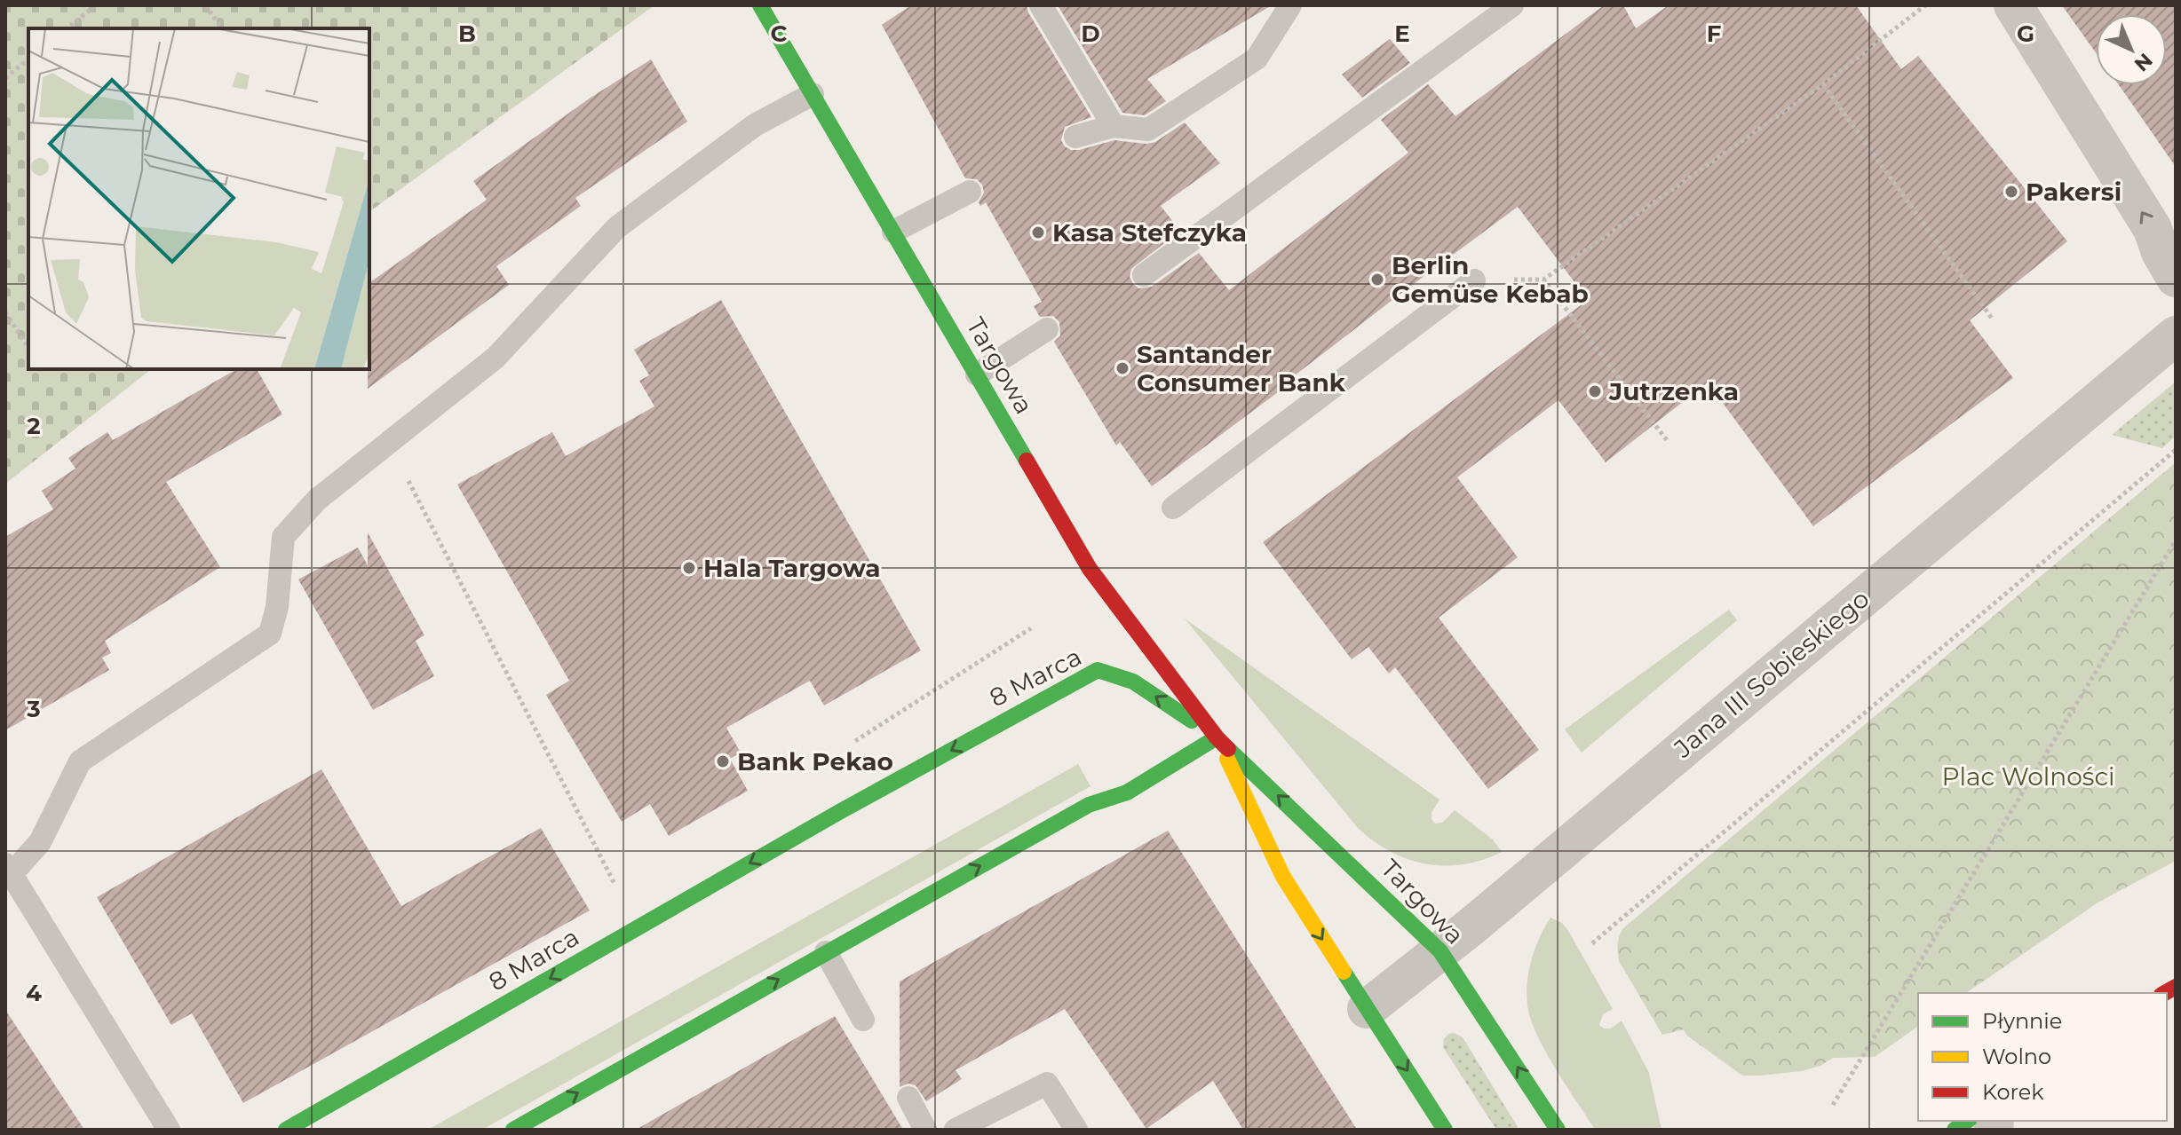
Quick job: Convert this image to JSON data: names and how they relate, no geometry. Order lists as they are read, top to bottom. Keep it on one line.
{"streets":{"street":["Targowa","Jana III Sobieskiego","8 Marca"]},"crossings":[["Targowa","Jana III Sobieskiego"],["Targowa","8 Marca"]],"parks":["Plac Wolności"],"places":["Pakersi","Kasa Stefczyka","Berlin Gemüse Kebab","Santander Consumer Bank","Jutrzenka","Hala Targowa","Bank Pekao"],"legend":["Płynnie","Wolno","Korek"],"north":"bottom right","grid":{"columns":["B","C","D","E","F","G"],"rows":["2","3","4"]}}
